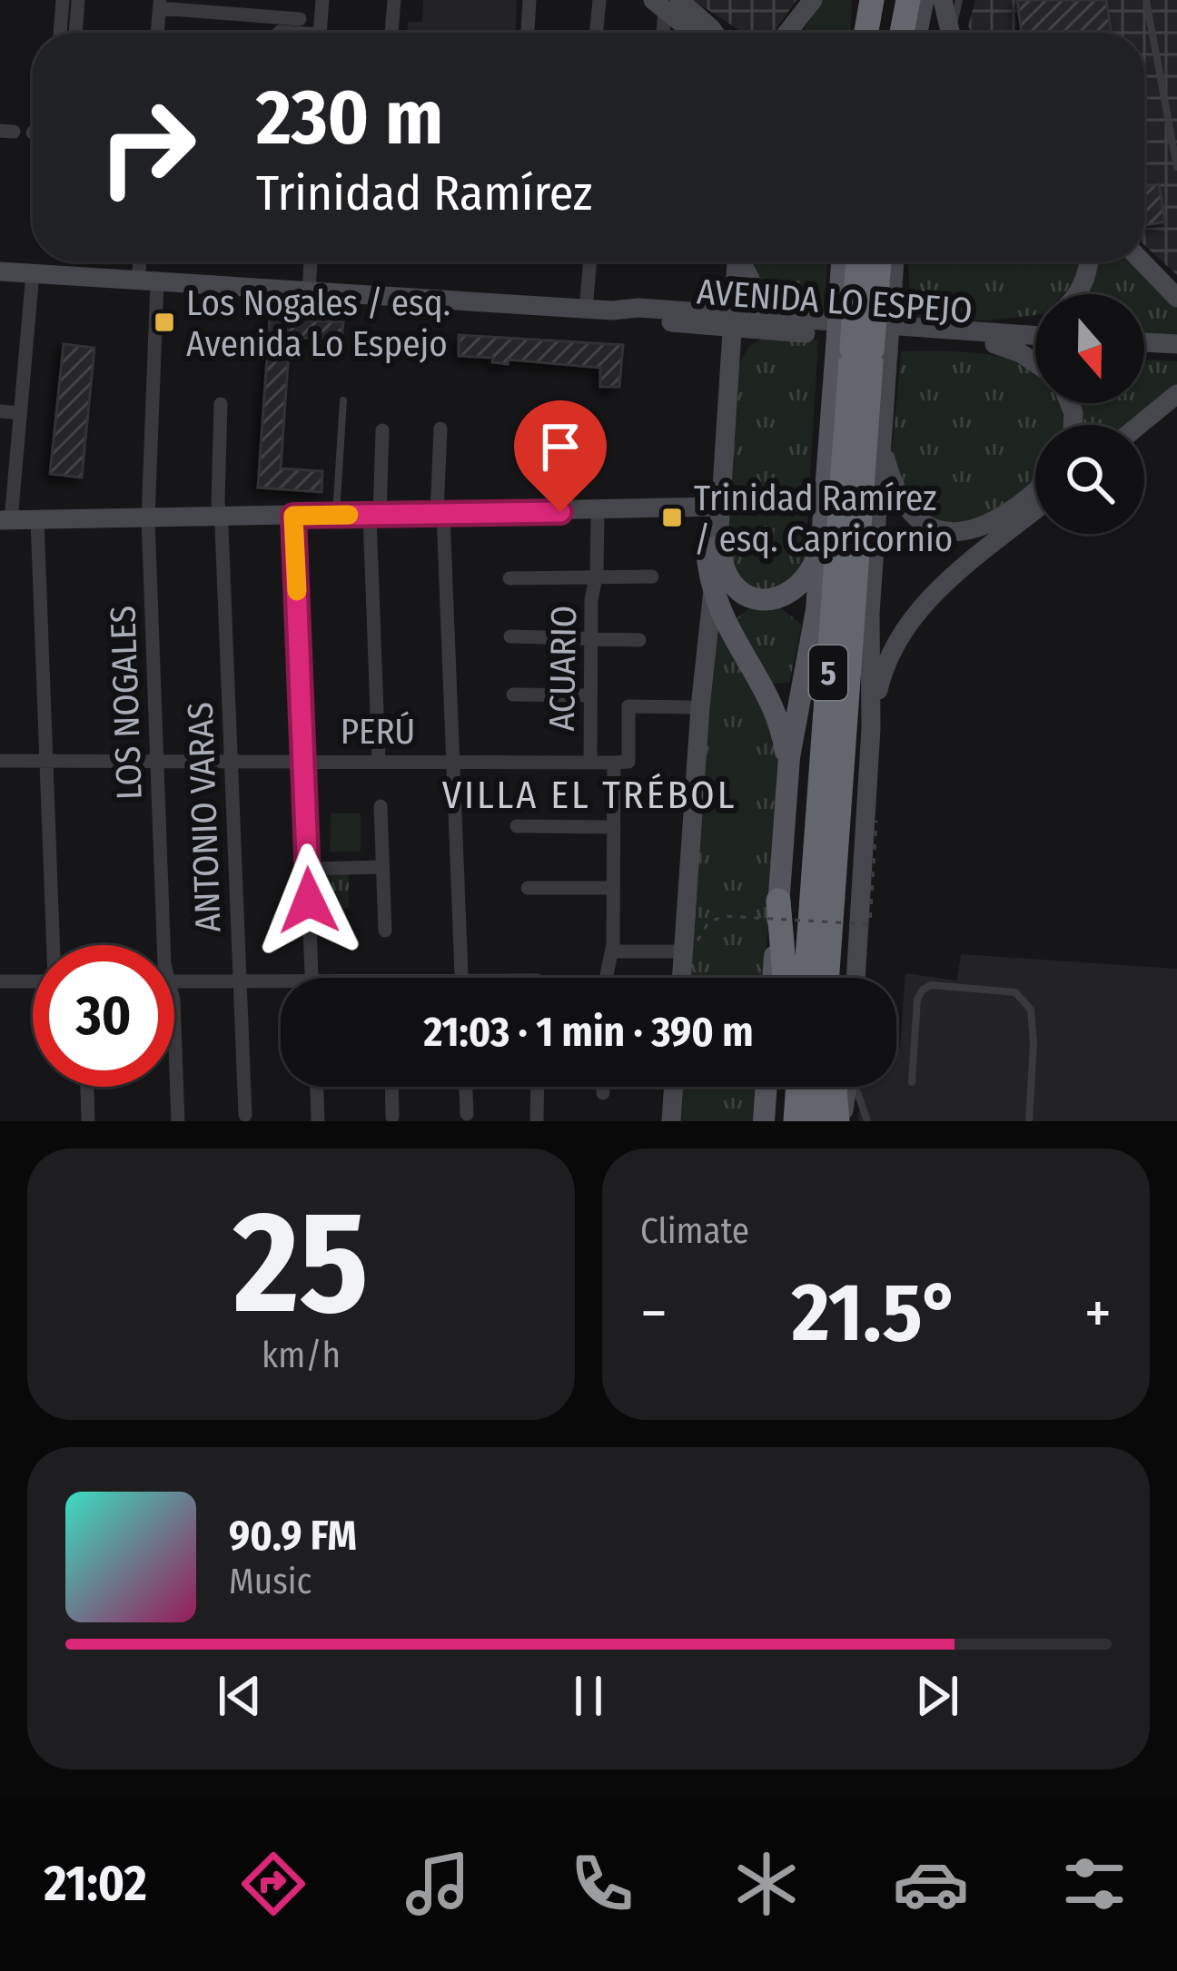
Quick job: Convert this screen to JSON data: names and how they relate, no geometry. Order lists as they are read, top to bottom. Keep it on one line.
{"streets":{"highway":["5"],"main road":["AVENIDA LO ESPEJO"],"street":["ACUARIO","LOS NOGALES","PERÚ","ANTONIO VARAS"]},"crossings":[["AVENIDA LO ESPEJO","LOS NOGALES"],["ACUARIO","PERÚ"],["LOS NOGALES","PERÚ"],["PERÚ","ANTONIO VARAS"]],"districts":["VILLA EL TRÉBOL"],"places":{"transit":["Los Nogales / esq. Avenida Lo Espejo","Trinidad Ramírez / esq. Capricornio"]},"north":"bottom","page":{"turn":["230 m","Trinidad Ramírez"],"limit":"30","trip":"21:03 · 1 min · 390 m","tile":[["25","km/h"],"Climate"],"heat":["−","21.5°","+"],"song":["90.9 FM","Music"],"tabs":"21:02"}}
